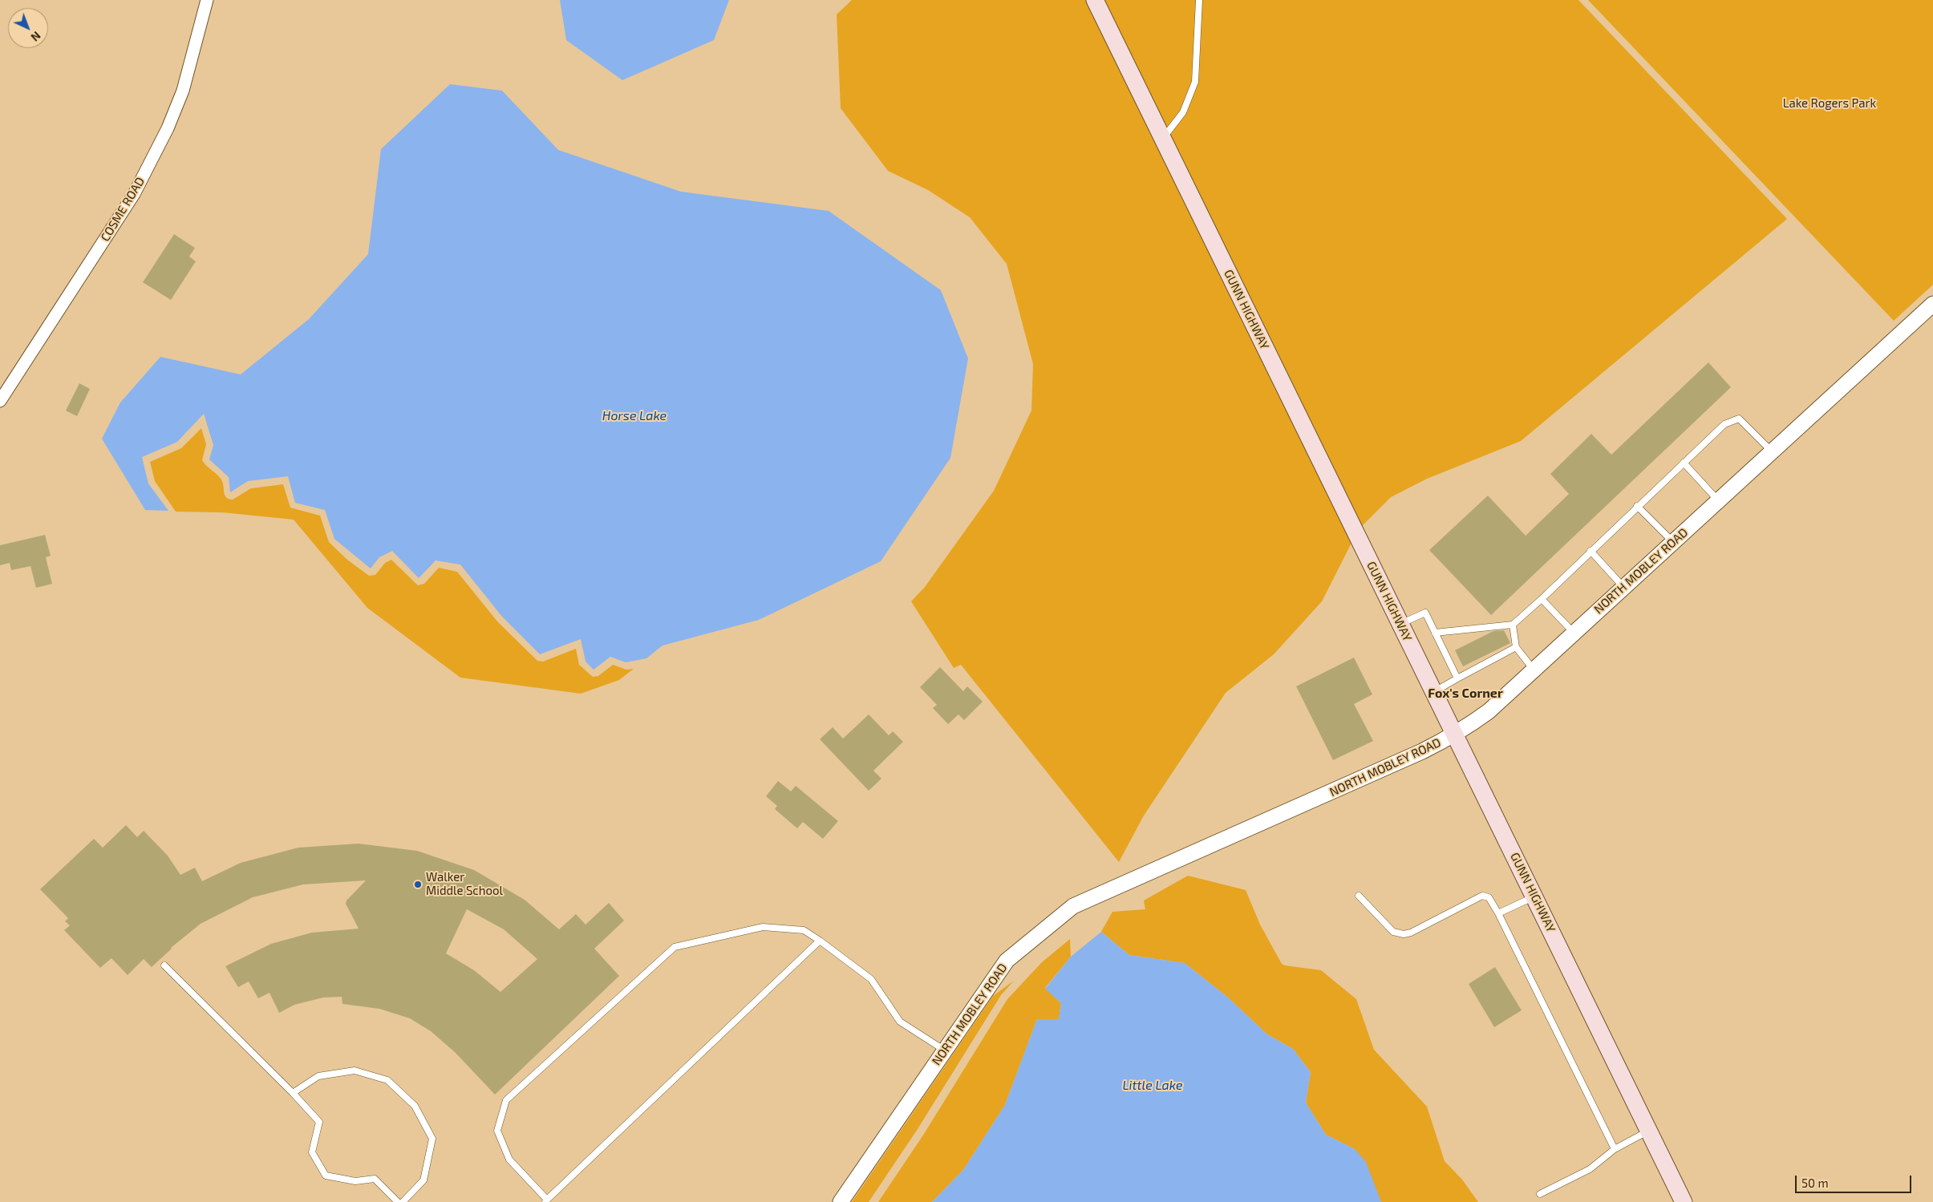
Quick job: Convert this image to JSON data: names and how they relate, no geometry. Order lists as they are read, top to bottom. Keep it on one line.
{"streets":{"main road":["GUNN HIGHWAY"],"street":["COSME ROAD","NORTH MOBLEY ROAD"]},"crossings":[["GUNN HIGHWAY","NORTH MOBLEY ROAD"]],"districts":["Fox's Corner"],"water":["Horse Lake","Little Lake"],"parks":["Lake Rogers Park"],"places":["Walker Middle School"],"scale_bar":"50 m","north":"bottom right"}
